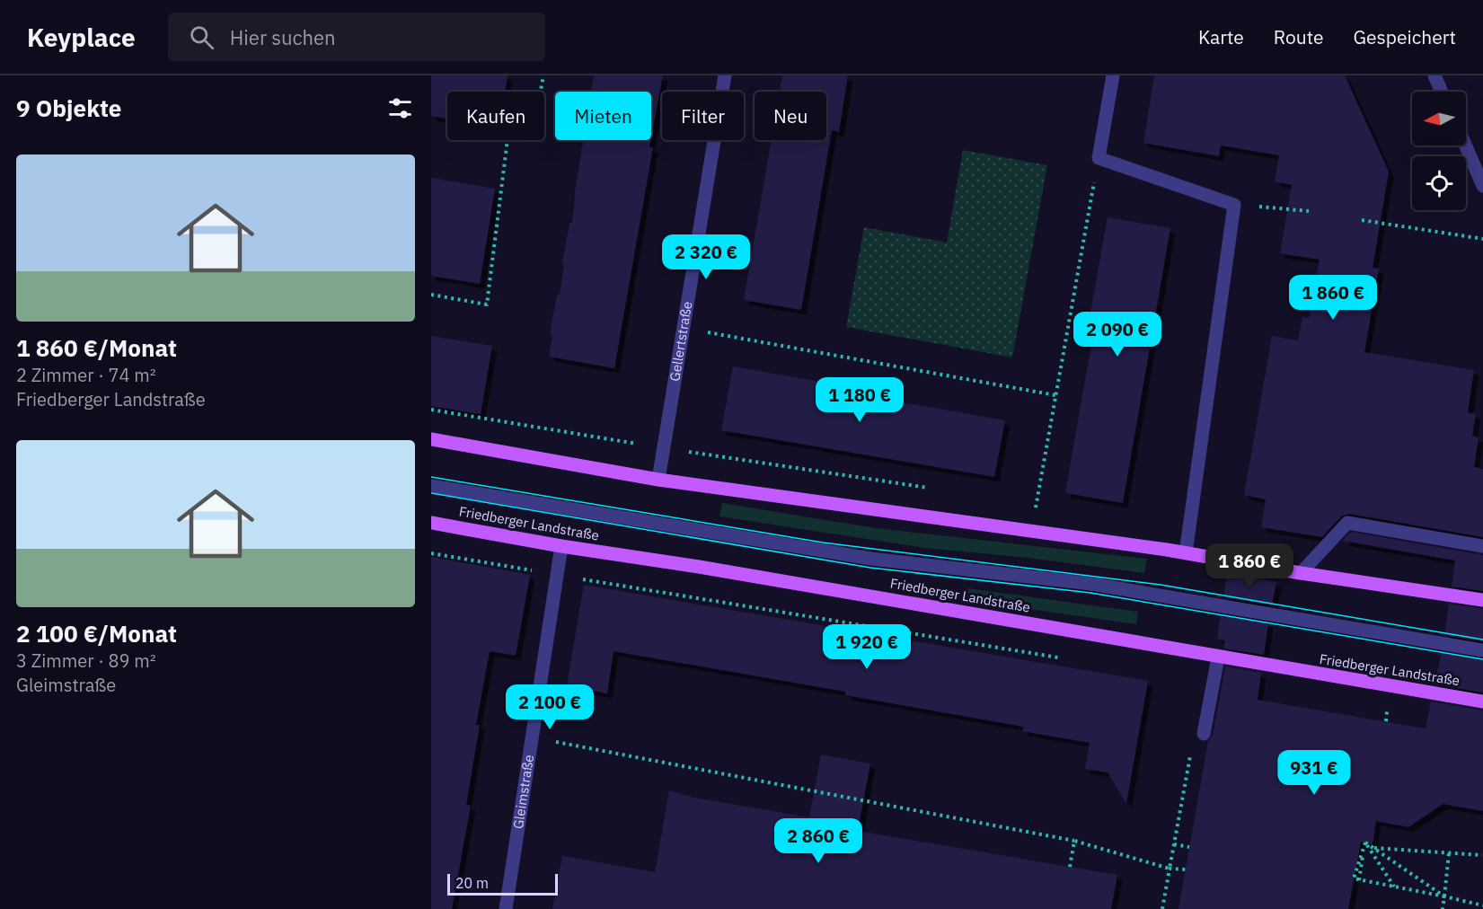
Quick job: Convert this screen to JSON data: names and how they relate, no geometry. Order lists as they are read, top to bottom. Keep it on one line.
{"streets":{"main road":["Friedberger Landstraße"],"street":["Gellertstraße","Gleimstraße"]},"crossings":[["Friedberger Landstraße","Gleimstraße"]],"scale_bar":"20 m","north":"left","page":{"header":"Keyplace","search":"Hier suchen","nav":["Karte","Route","Gespeichert"],"heading":"9 Objekte","chip":["Kaufen","Mieten","Filter","Neu"],"list":[{"name":"1 860 €/Monat","note":"2 Zimmer · 74 m² · Friedberger Landstraße"},{"name":"2 100 €/Monat","note":"3 Zimmer · 89 m² · Gleimstraße"}],"price":["2 320 €","1 860 €","2 090 €","1 180 €","1 860 €","1 920 €","2 100 €","931 €","2 860 €"],"scale":"20 m"}}
